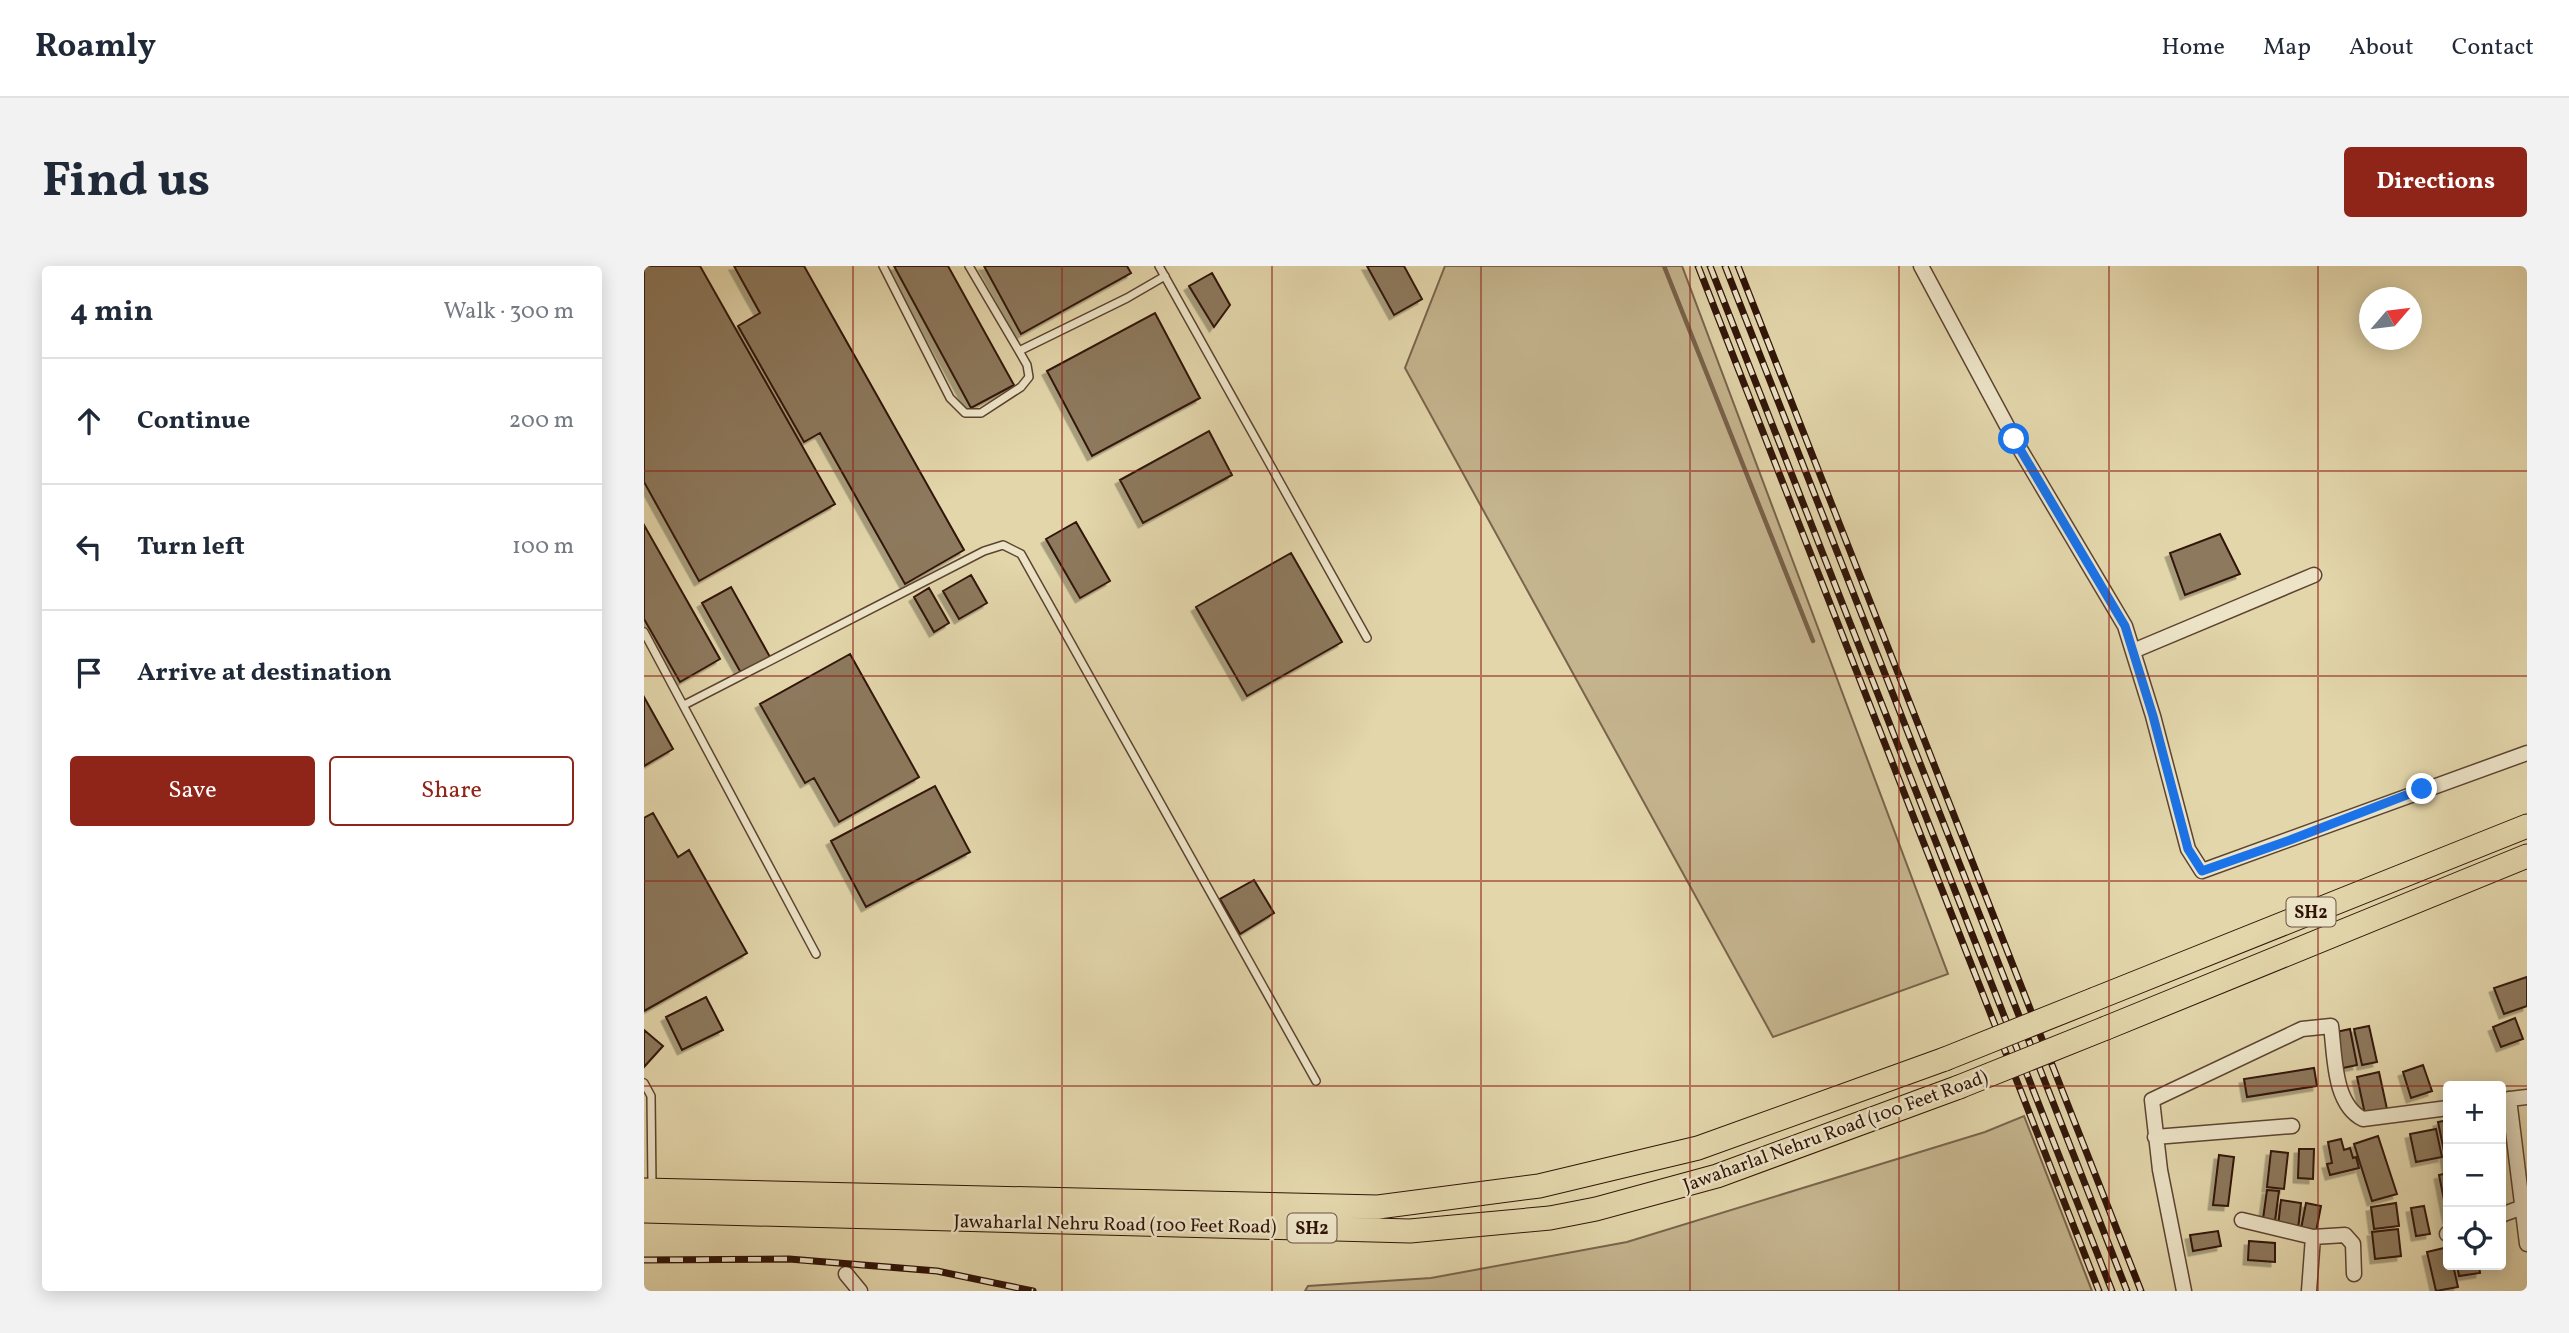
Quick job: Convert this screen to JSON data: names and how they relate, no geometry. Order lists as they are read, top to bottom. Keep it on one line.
{"streets":{"main road":["SH2","Jawaharlal Nehru Road (100 Feet Road)"]},"north":"top right","page":{"header":"Roamly","nav":["Home","Map","About","Contact"],"buttons":["Directions",["Save","Share"]],"title":"Find us","heading":["4 min","Walk · 300 m"],"list":[["Continue","200 m"],["Turn left","100 m"],"Arrive at destination"],"map_buttons":["+","−"]}}
